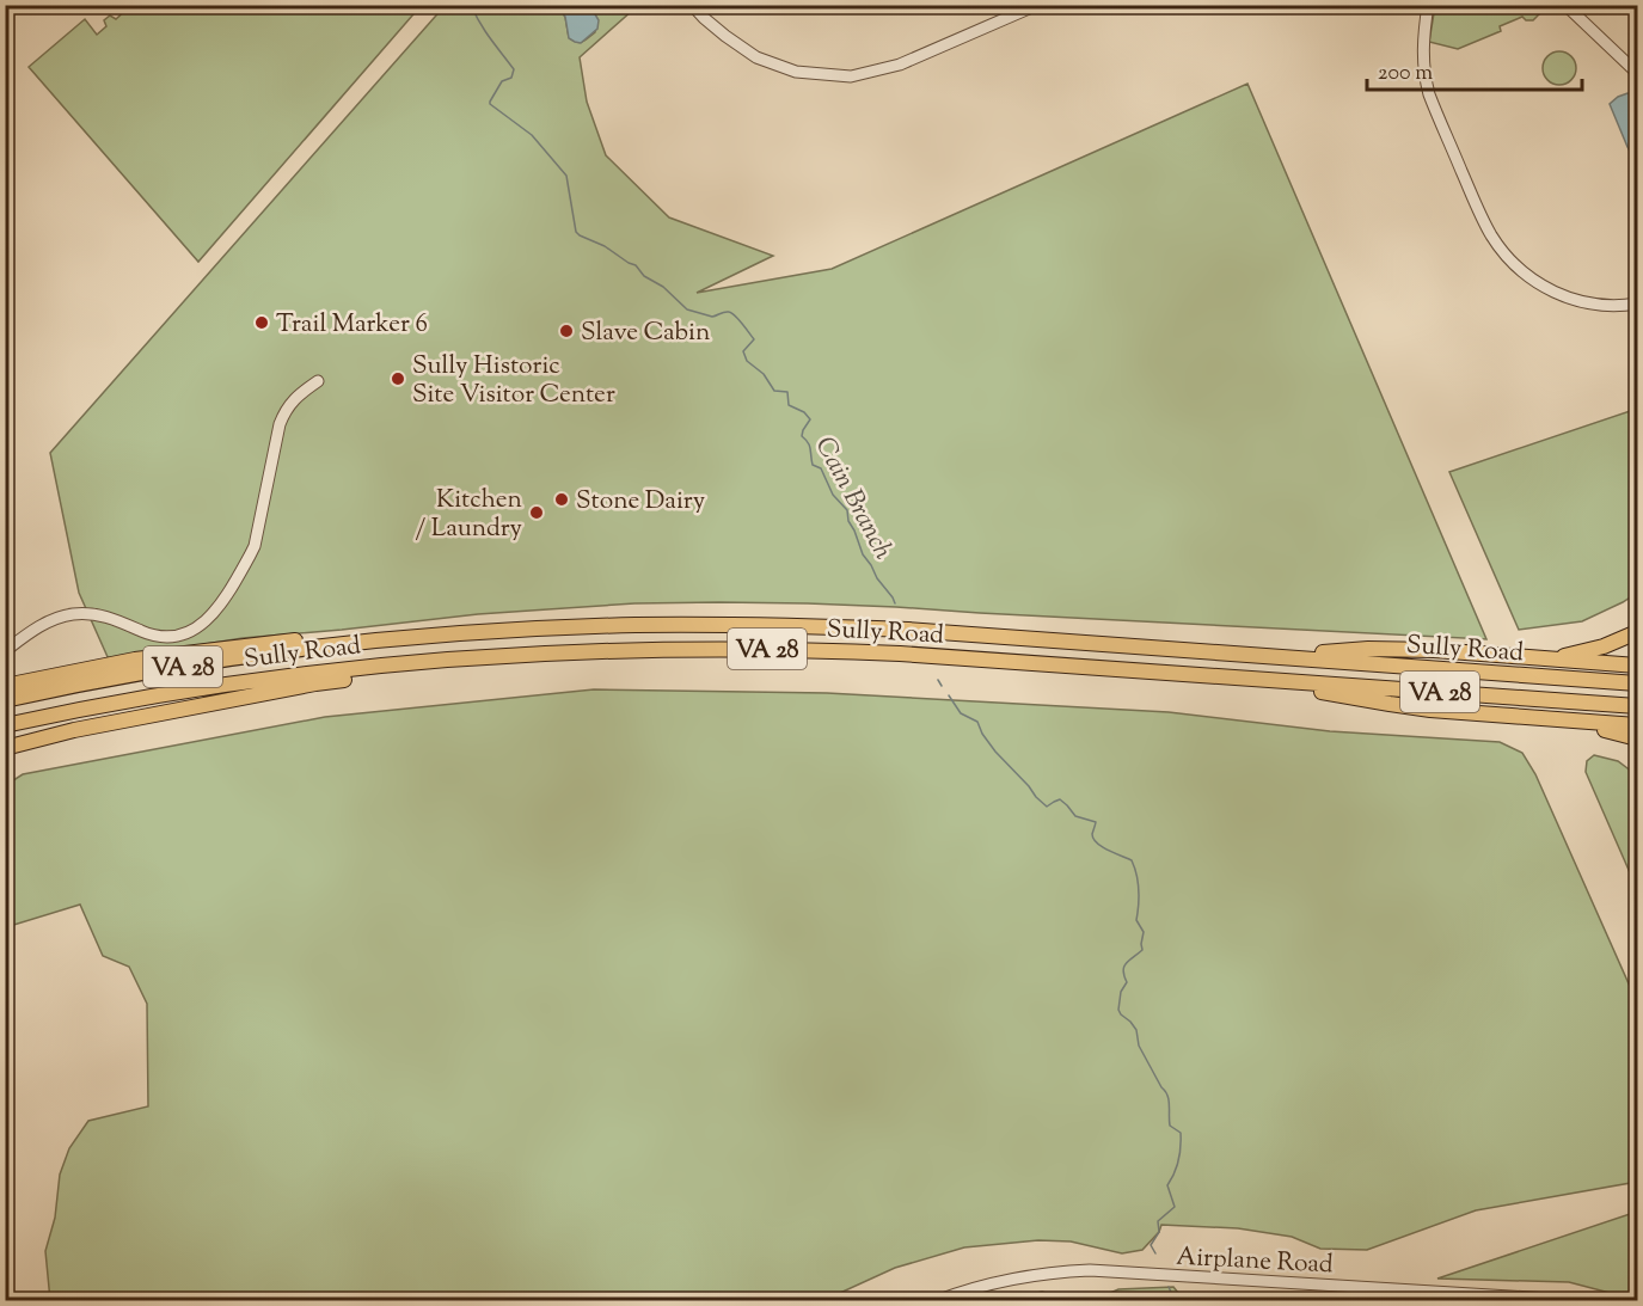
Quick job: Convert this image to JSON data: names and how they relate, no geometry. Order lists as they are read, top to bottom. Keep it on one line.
{"streets":{"highway":["Sully Road","VA 28"],"street":["Airplane Road"]},"water":["Cain Branch"],"places":["Trail Marker 6","Slave Cabin","Sully Historic Site Visitor Center","Stone Dairy","Kitchen / Laundry"],"scale_bar":"200 m"}
